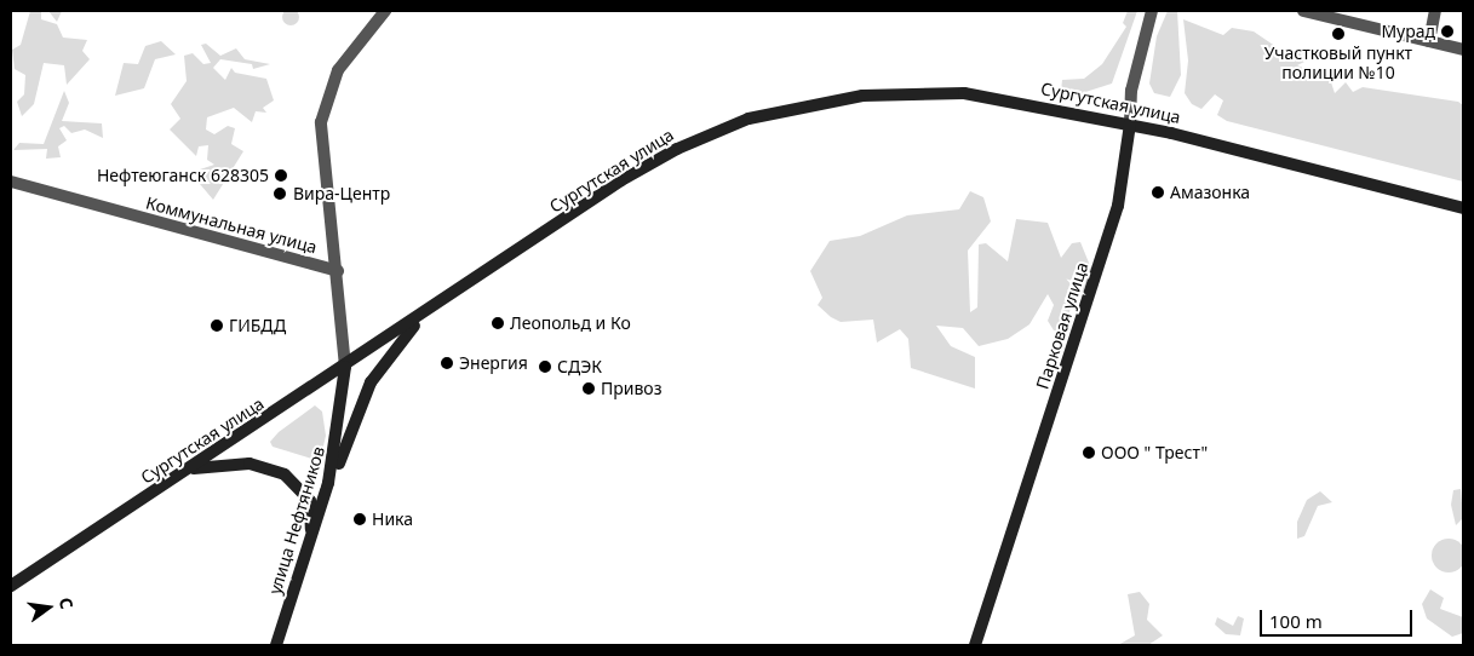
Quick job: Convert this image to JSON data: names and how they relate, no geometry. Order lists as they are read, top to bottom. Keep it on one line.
{"streets":{"main road":["Сургутская улица","Парковая улица","улица Нефтяников"],"street":["Коммунальная улица"]},"crossings":[["Сургутская улица","Парковая улица"],["Сургутская улица","улица Нефтяников"]],"places":["Мурад","Участковый пункт полиции №10","Нефтеюганск 628305","Амазонка","Вира-Центр","Леопольд и Ко","ГИБДД","Энергия","СДЭК","Привоз","ООО \" Трест\"","Ника"],"scale_bar":"100 m","north":"right"}
